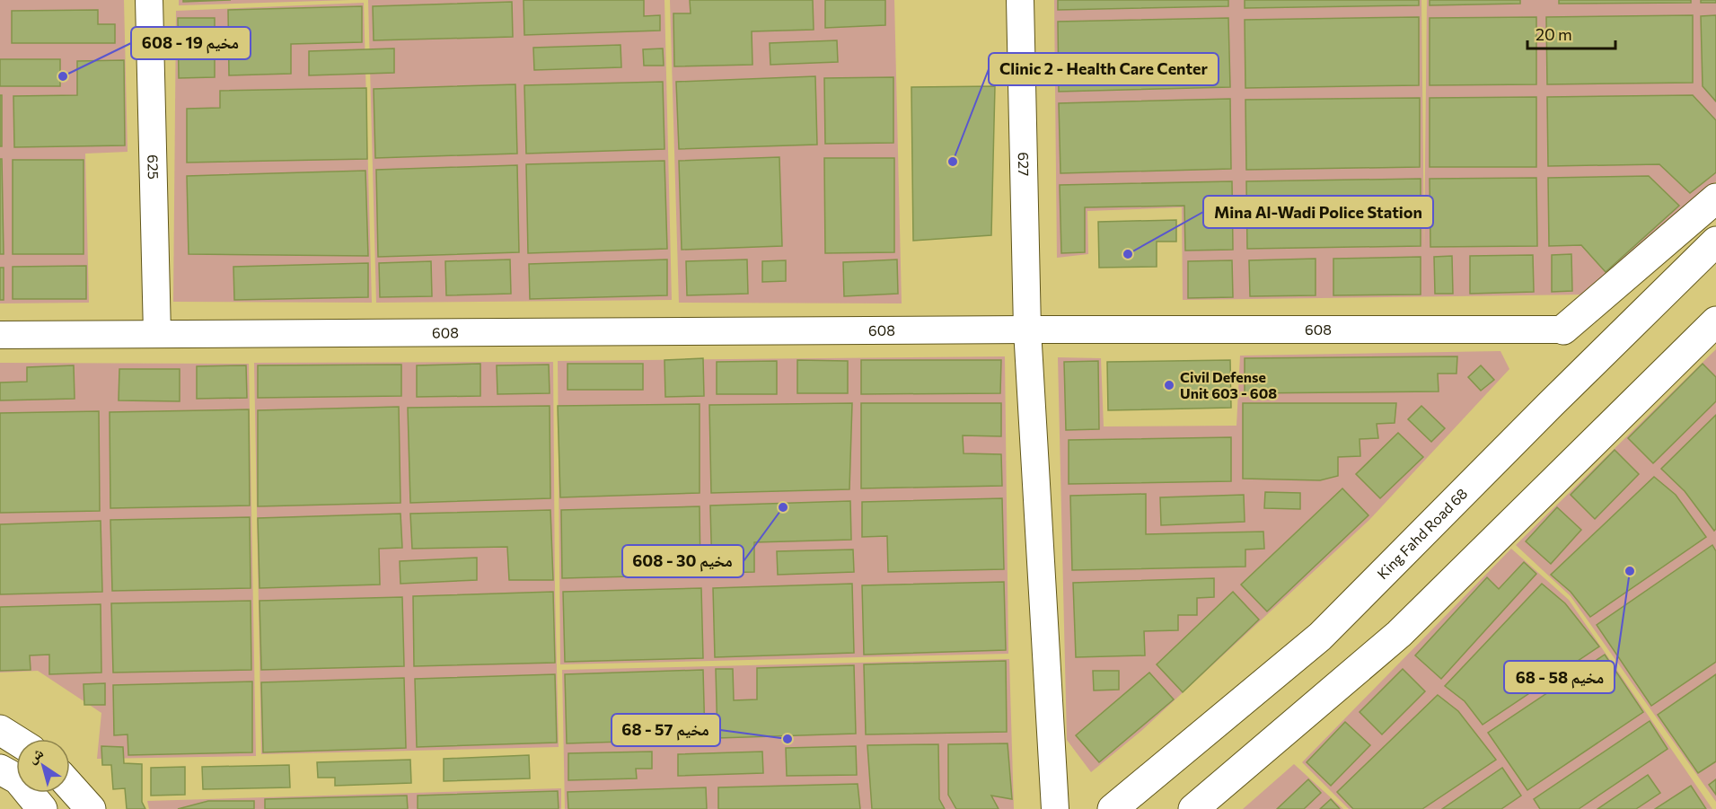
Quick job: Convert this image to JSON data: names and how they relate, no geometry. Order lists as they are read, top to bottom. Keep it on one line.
{"streets":{"main road":["608","King Fahd Road 68"],"street":["627","625"]},"crossings":[["627","608"],["625","608"]],"places":["مخيم 19 - 608","Clinic 2 - Health Care Center","Mina Al-Wadi Police Station","Civil Defense Unit 603 - 608","مخيم 30 - 608","مخيم 58 - 68","مخيم 57 - 68"],"scale_bar":"20 m","north":"top left"}
